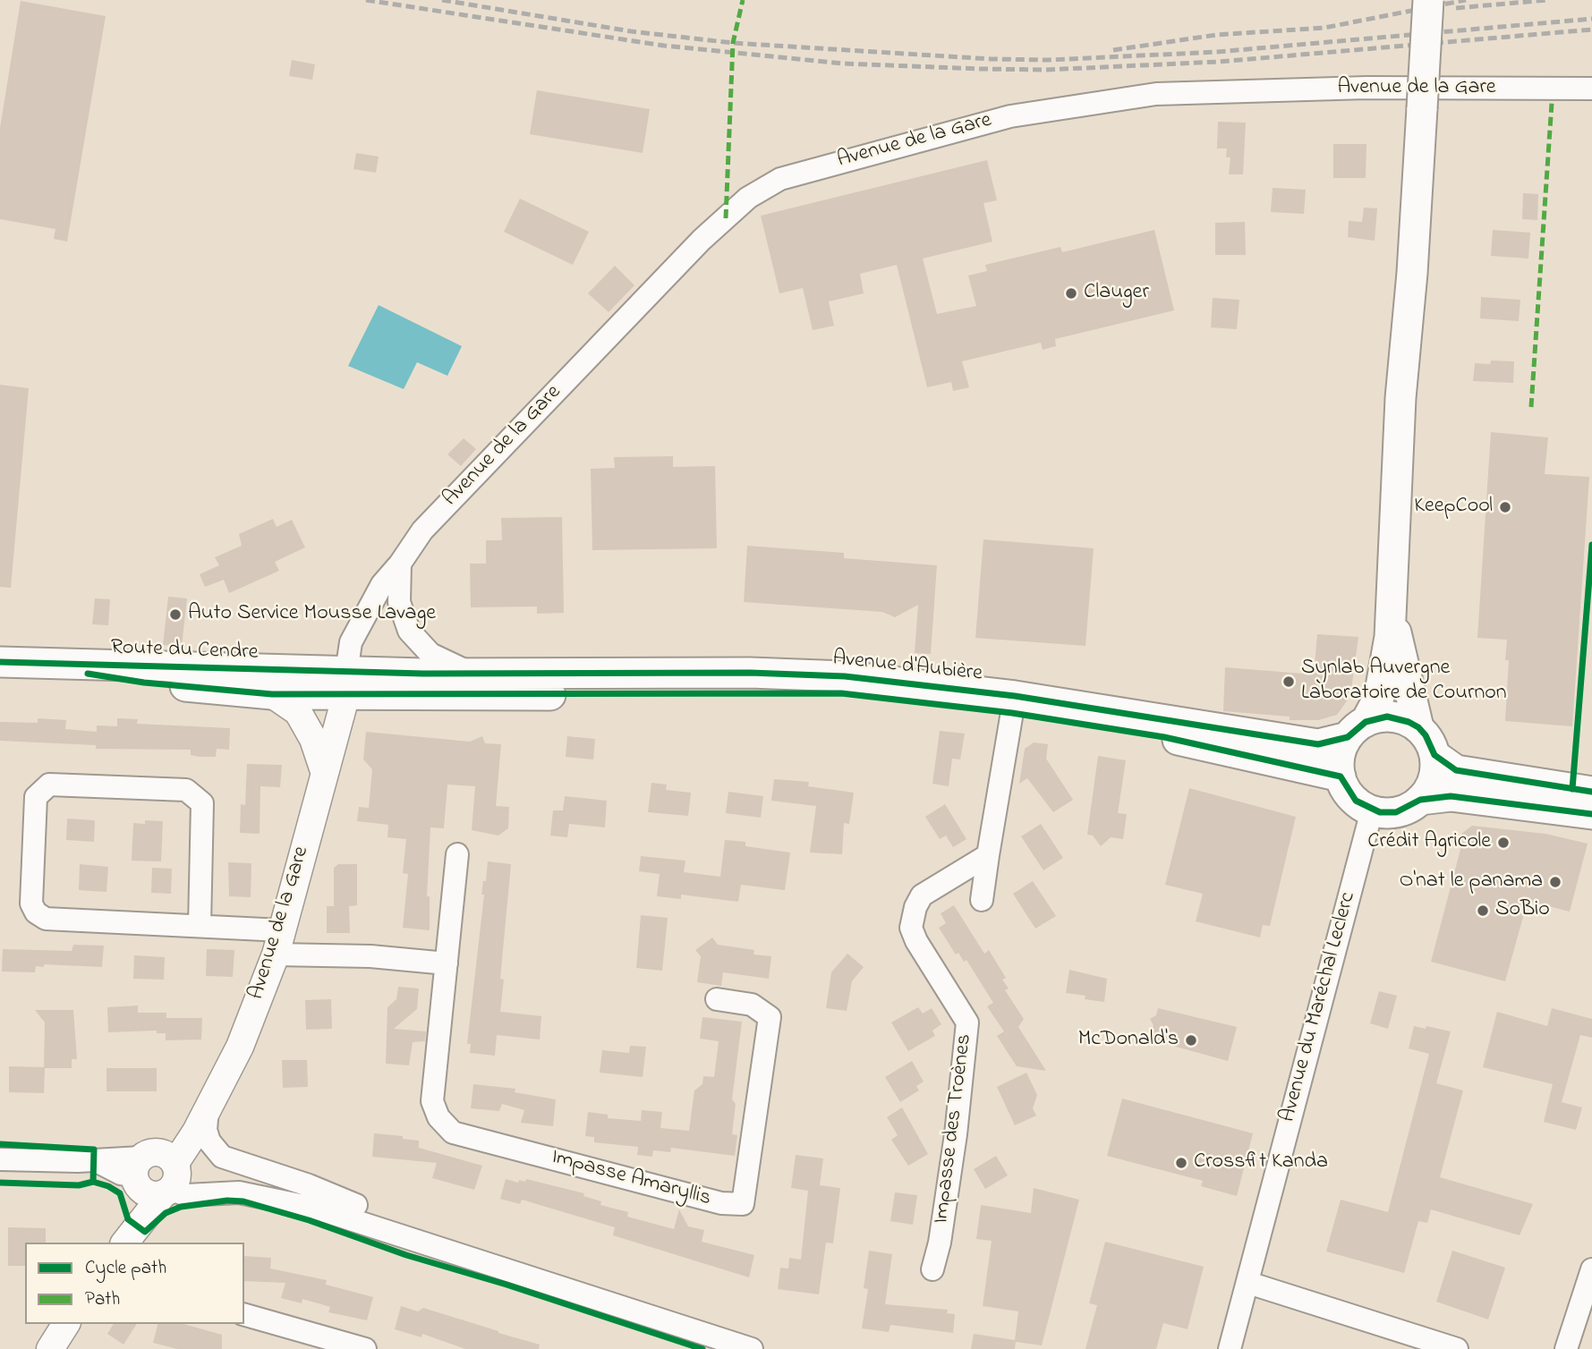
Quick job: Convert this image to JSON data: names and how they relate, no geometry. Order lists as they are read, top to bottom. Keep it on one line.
{"streets":{"main road":["Route du Cendre","Avenue d'Aubière"],"street":["Avenue de la Gare","Avenue du Maréchal Leclerc","Impasse des Troènes","Impasse Amaryllis"]},"crossings":[["Avenue de la Gare","Route du Cendre"],["Avenue de la Gare","Avenue d'Aubière"],["Route du Cendre","Avenue d'Aubière"],["Avenue d'Aubière","Avenue du Maréchal Leclerc"]],"places":["Clauger","KeepCool","Auto Service Mousse Lavage","Synlab Auvergne Laboratoire de Cournon","Crédit Agricole","O'nat le panama","SoBio","McDonald's","Crossfit Kanda"],"legend":["Cycle path","Path"]}
